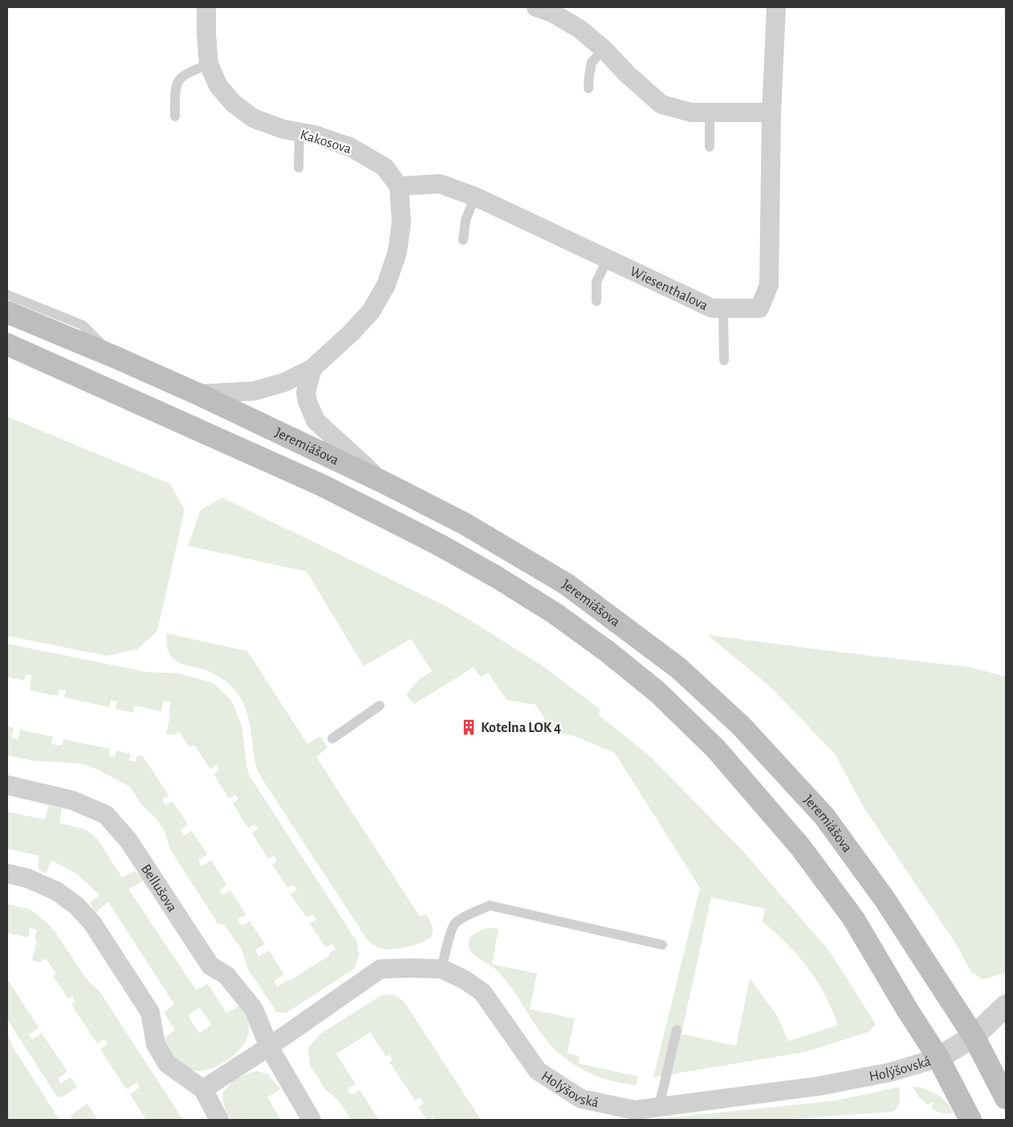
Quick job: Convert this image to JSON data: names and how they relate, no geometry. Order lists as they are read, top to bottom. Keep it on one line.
{"streets":{"main road":["Jeremiášova"],"street":["Kakosova","Wiesenthalova","Bellušova","Holýšovská"]},"crossings":[["Kakosova","Wiesenthalova"],["Jeremiášova","Holýšovská"],["Bellušova","Holýšovská"]],"places":{"building":["Kotelna LOK 4"]}}
